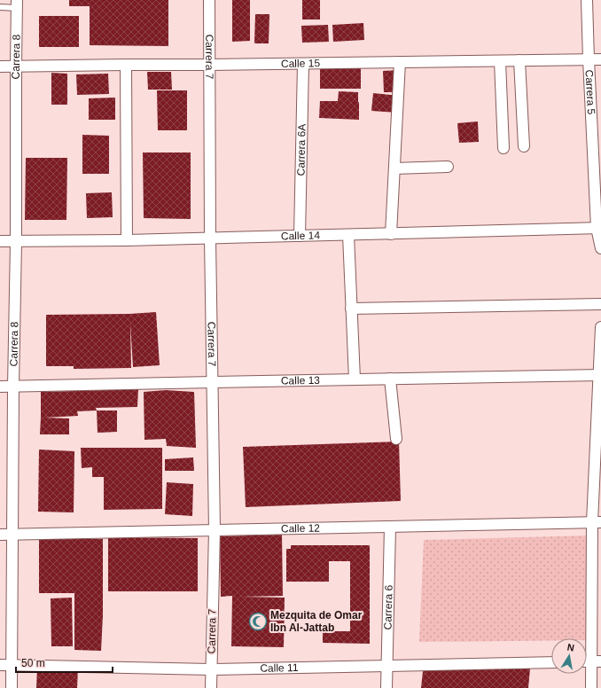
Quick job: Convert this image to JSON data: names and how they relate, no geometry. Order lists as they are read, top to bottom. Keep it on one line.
{"streets":{"street":["Carrera 8","Carrera 7","Calle 15","Carrera 5","Carrera 6A","Calle 14","Calle 13","Calle 12","Carrera 6","Calle 11"]},"crossings":[["Carrera 8","Calle 15"],["Carrera 8","Calle 14"],["Carrera 8","Calle 13"],["Carrera 8","Calle 12"],["Carrera 8","Calle 11"],["Carrera 7","Calle 15"],["Carrera 7","Calle 14"],["Carrera 7","Calle 13"],["Carrera 7","Calle 12"],["Carrera 7","Calle 11"],["Calle 15","Carrera 5"],["Calle 15","Carrera 6A"],["Carrera 5","Calle 14"],["Carrera 6A","Calle 14"],["Calle 12","Carrera 6"],["Carrera 6","Calle 11"]],"places":{"mosque":["Mezquita de Omar Ibn Al-Jattab"]},"scale_bar":"50 m","north":"top"}
